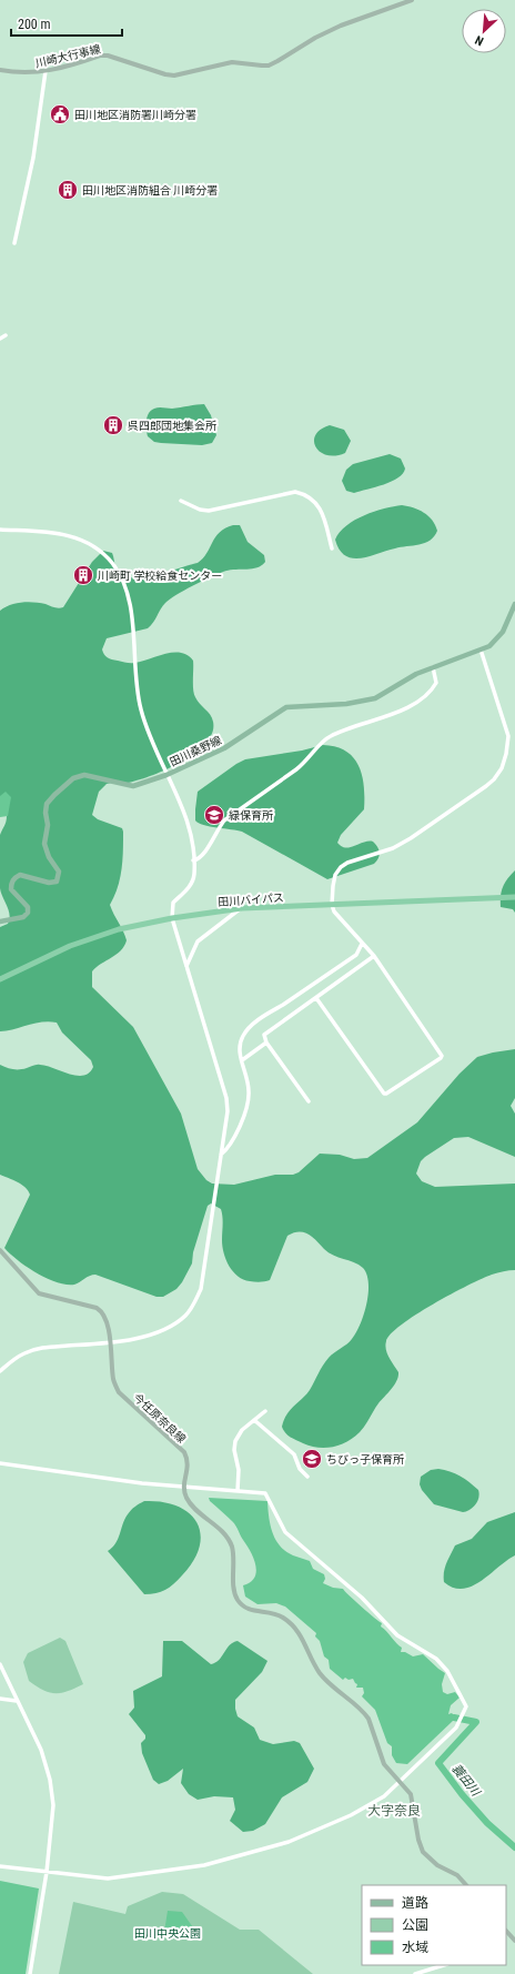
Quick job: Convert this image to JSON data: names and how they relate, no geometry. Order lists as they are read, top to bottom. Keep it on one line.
{"streets":{"highway":["田川バイパス"],"main road":["川崎大行事線","田川桑野線","今任原奈良線"]},"districts":["大字奈良"],"water":["蓑田川"],"parks":["田川中央公園"],"places":{"public building":["田川地区消防署川崎分署"],"building":["田川地区消防組合 川崎分署","呉四郎団地集会所","川崎町 学校給食センター"],"school or university":["緑保育所","ちびっ子保育所"]},"legend":["道路","公園","水域"],"scale_bar":"200 m","north":"bottom left"}
